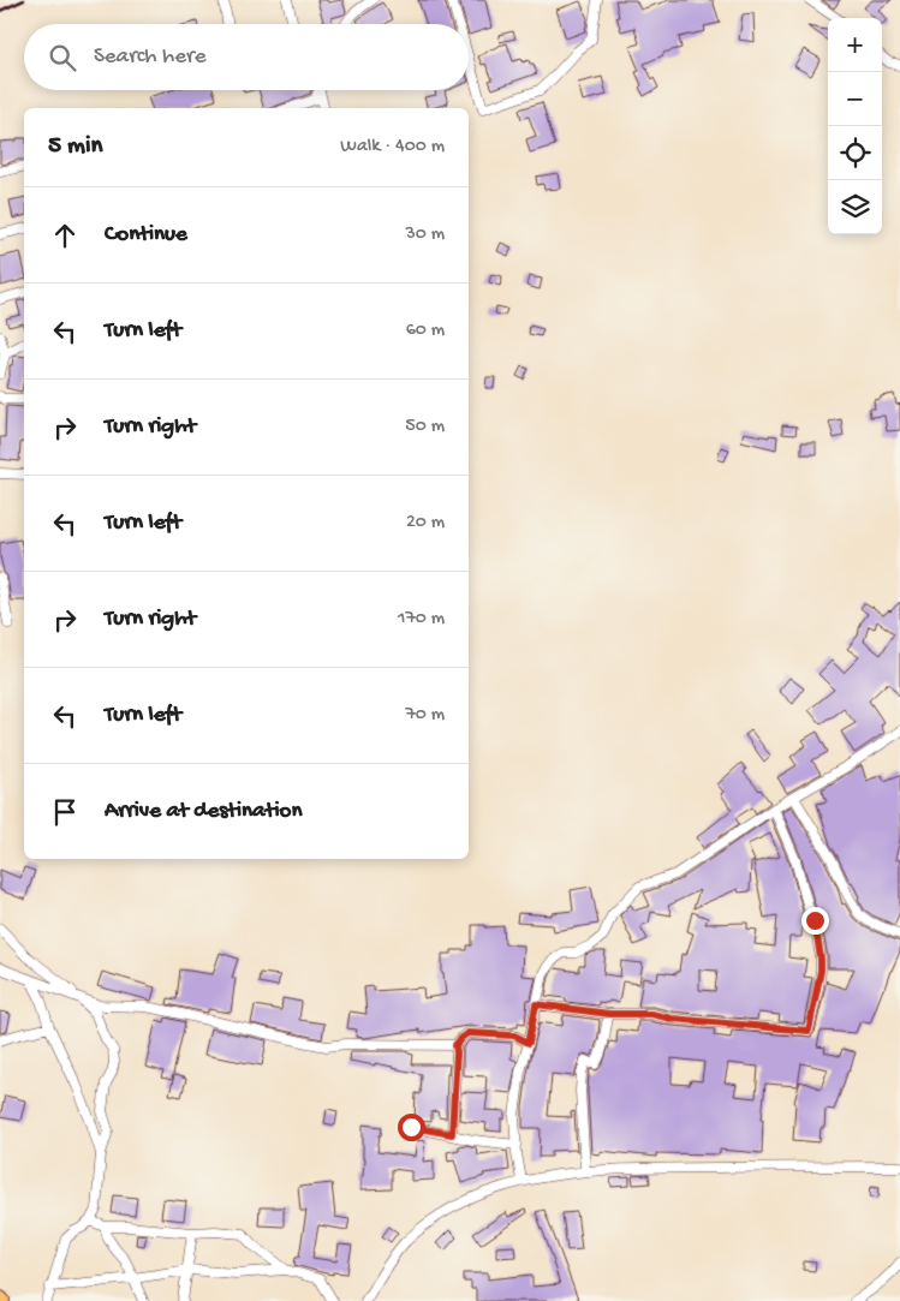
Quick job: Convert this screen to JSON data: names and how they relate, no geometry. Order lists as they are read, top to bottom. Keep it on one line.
{"page":{"map_buttons":["+","−"],"search":"Search here","heading":["5 min","Walk · 400 m"],"list":[["Continue","30 m"],["Turn left","60 m"],["Turn right","50 m"],["Turn left","20 m"],["Turn right","170 m"],["Turn left","70 m"],"Arrive at destination"]}}
